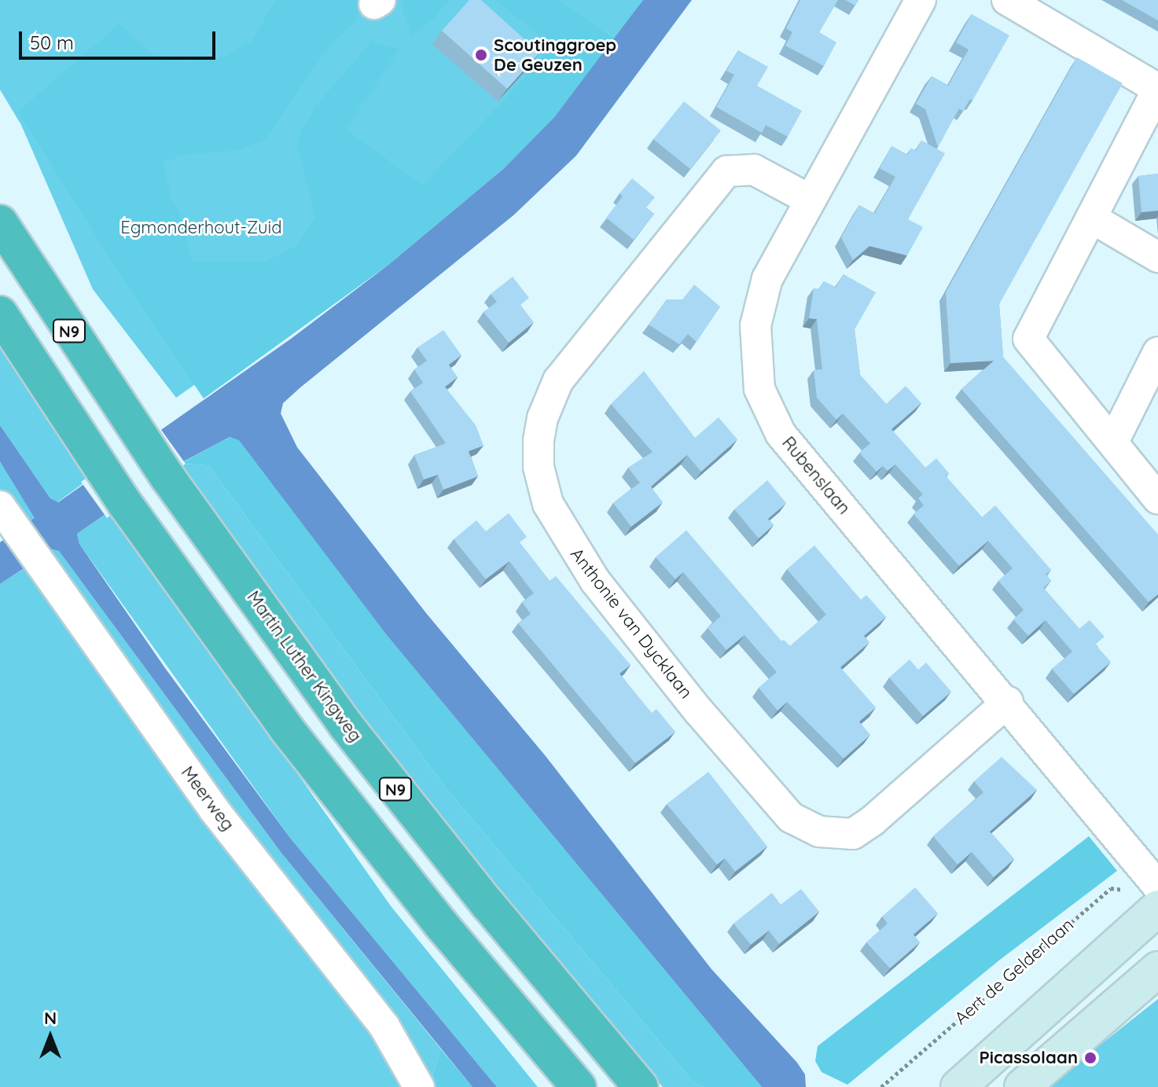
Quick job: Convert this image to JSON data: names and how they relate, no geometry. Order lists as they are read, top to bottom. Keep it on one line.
{"streets":{"highway":["N9","Martin Luther Kingweg"],"street":["Rubenslaan","Anthonie van Dycklaan","Meerweg"],"path":["Aert de Gelderlaan"]},"crossings":[["Rubenslaan","Anthonie van Dycklaan"],["Rubenslaan","Aert de Gelderlaan"]],"parks":["Egmonderhout-Zuid"],"places":["Scoutinggroep De Geuzen","Picassolaan"],"scale_bar":"50 m","north":"top"}
